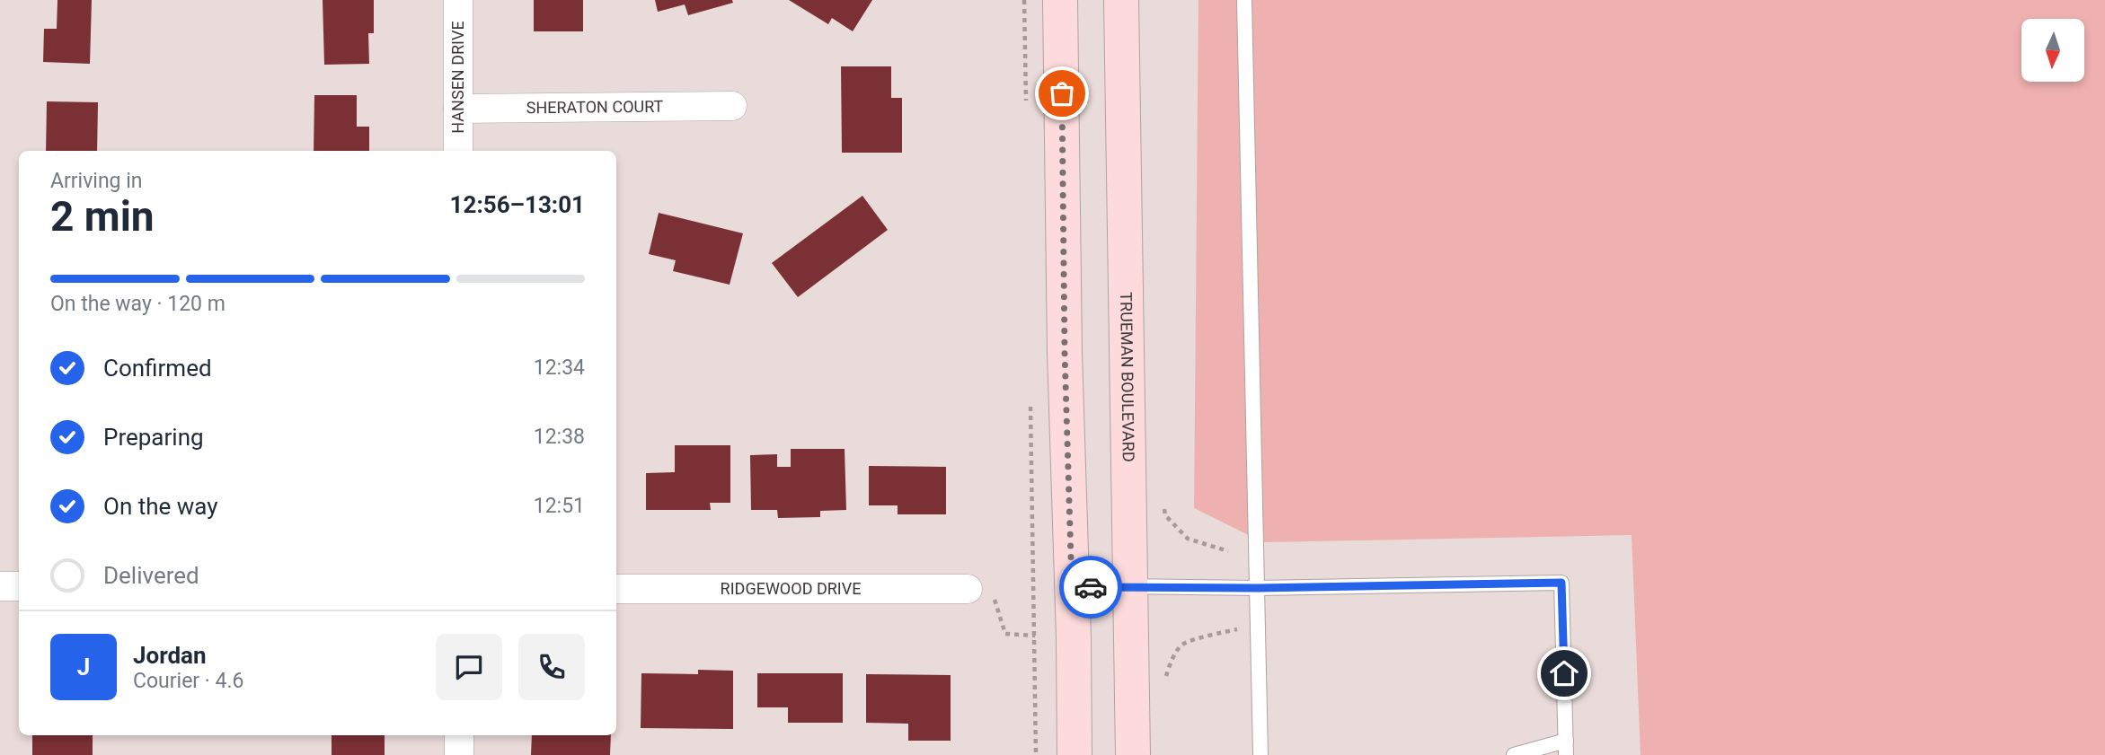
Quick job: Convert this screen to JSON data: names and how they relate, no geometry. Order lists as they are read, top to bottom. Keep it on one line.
{"streets":{"main road":["TRUEMAN BOULEVARD"],"street":["HANSEN DRIVE","SHERATON COURT","RIDGEWOOD DRIVE"]},"crossings":[["HANSEN DRIVE","SHERATON COURT"]],"north":"bottom","page":{"heading":["2 min","Arriving in","12:56–13:01"],"panel":["Jordan","Courier · 4.6"],"bar":"On the way · 120 m","list":[["Confirmed","12:34"],["Preparing","12:38"],["On the way","12:51"],"Delivered"],"round":"J"}}
